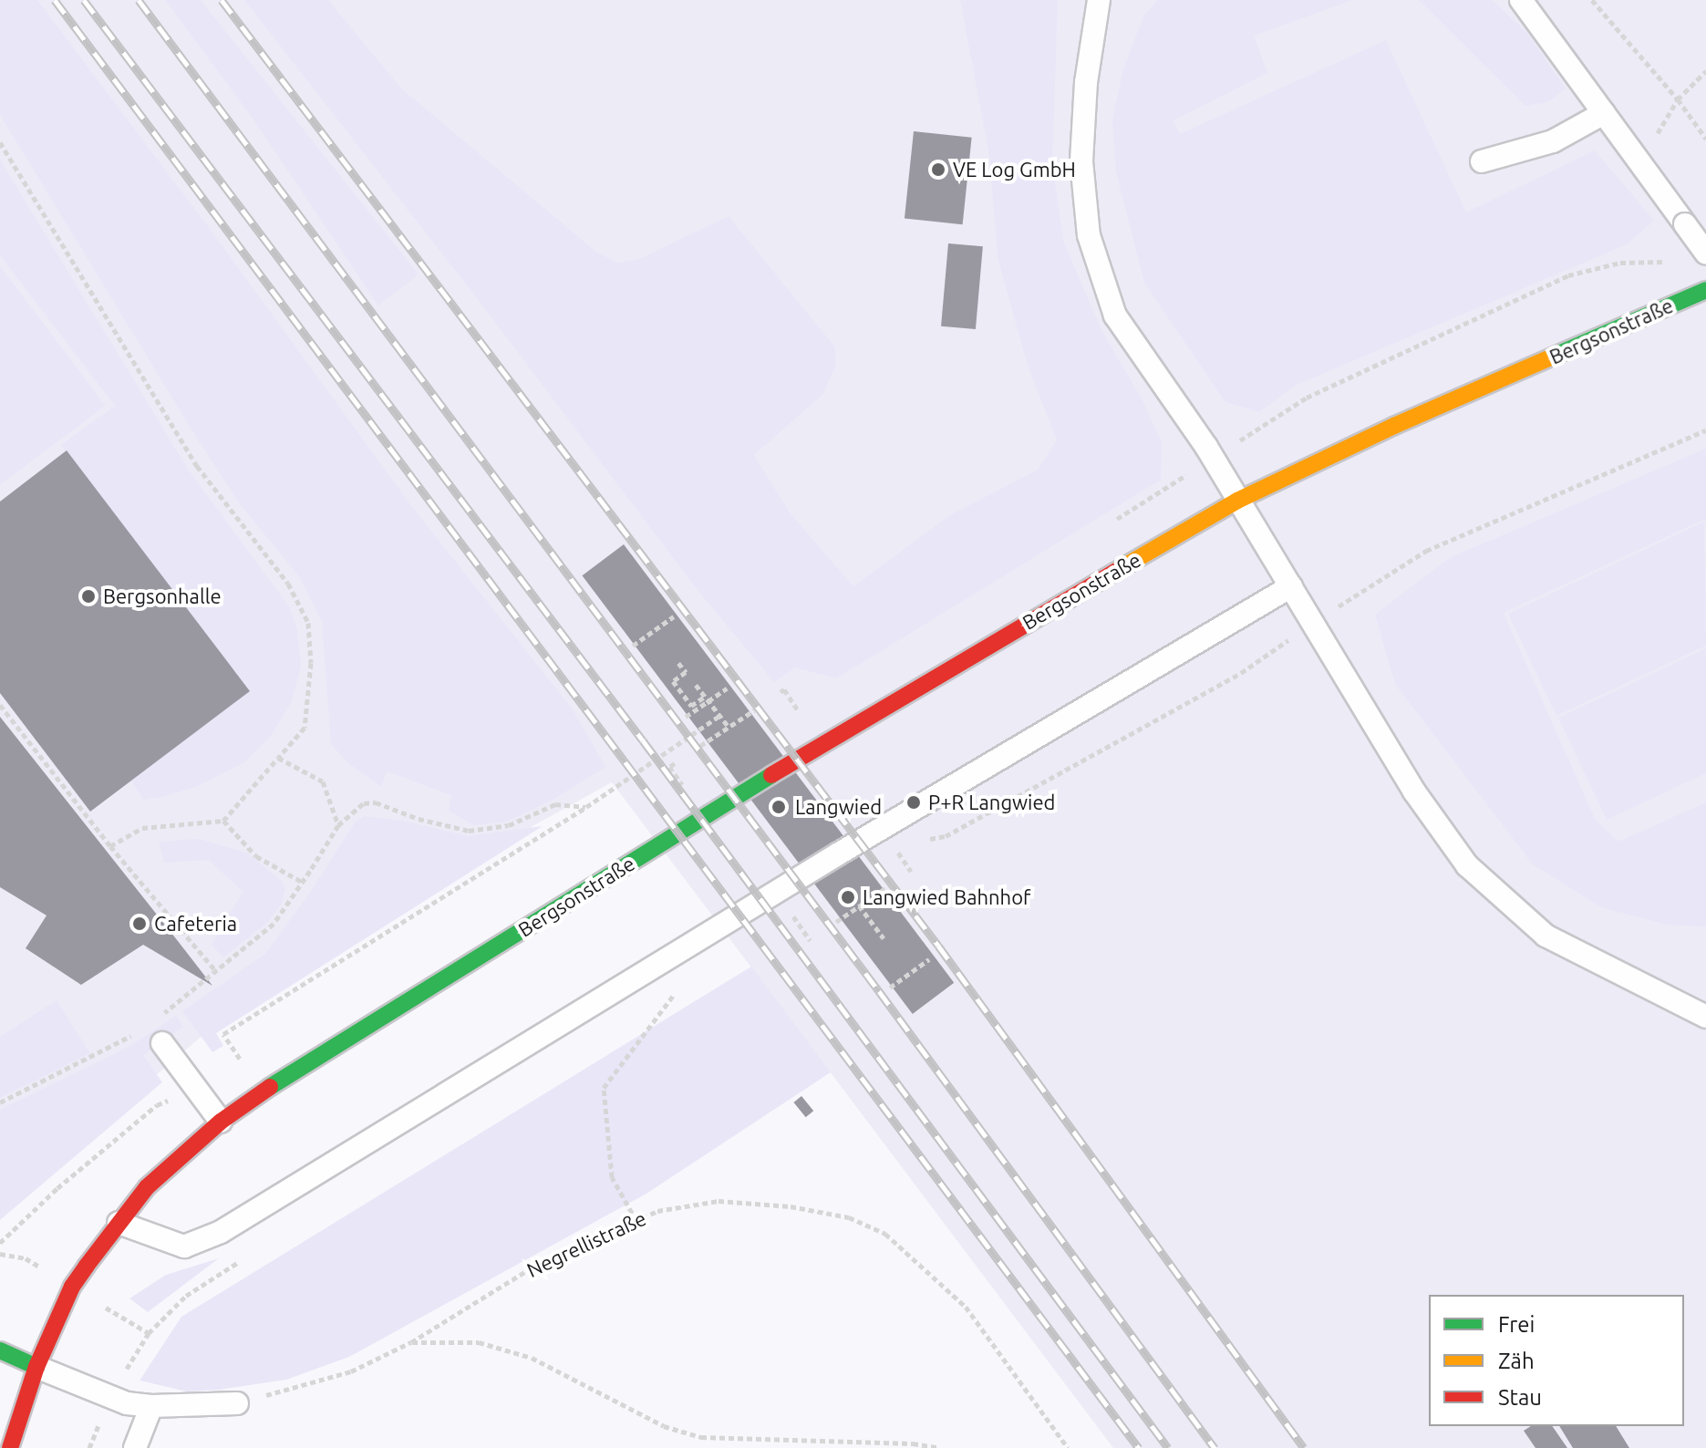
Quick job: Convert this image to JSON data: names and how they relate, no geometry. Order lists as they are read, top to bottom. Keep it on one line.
{"streets":{"street":["Bergsonstraße"],"path":["Negrellistraße"]},"places":["VE Log GmbH","Bergsonhalle","P+R Langwied","Langwied","Langwied Bahnhof","Cafeteria"],"legend":["Frei","Zäh","Stau"]}
